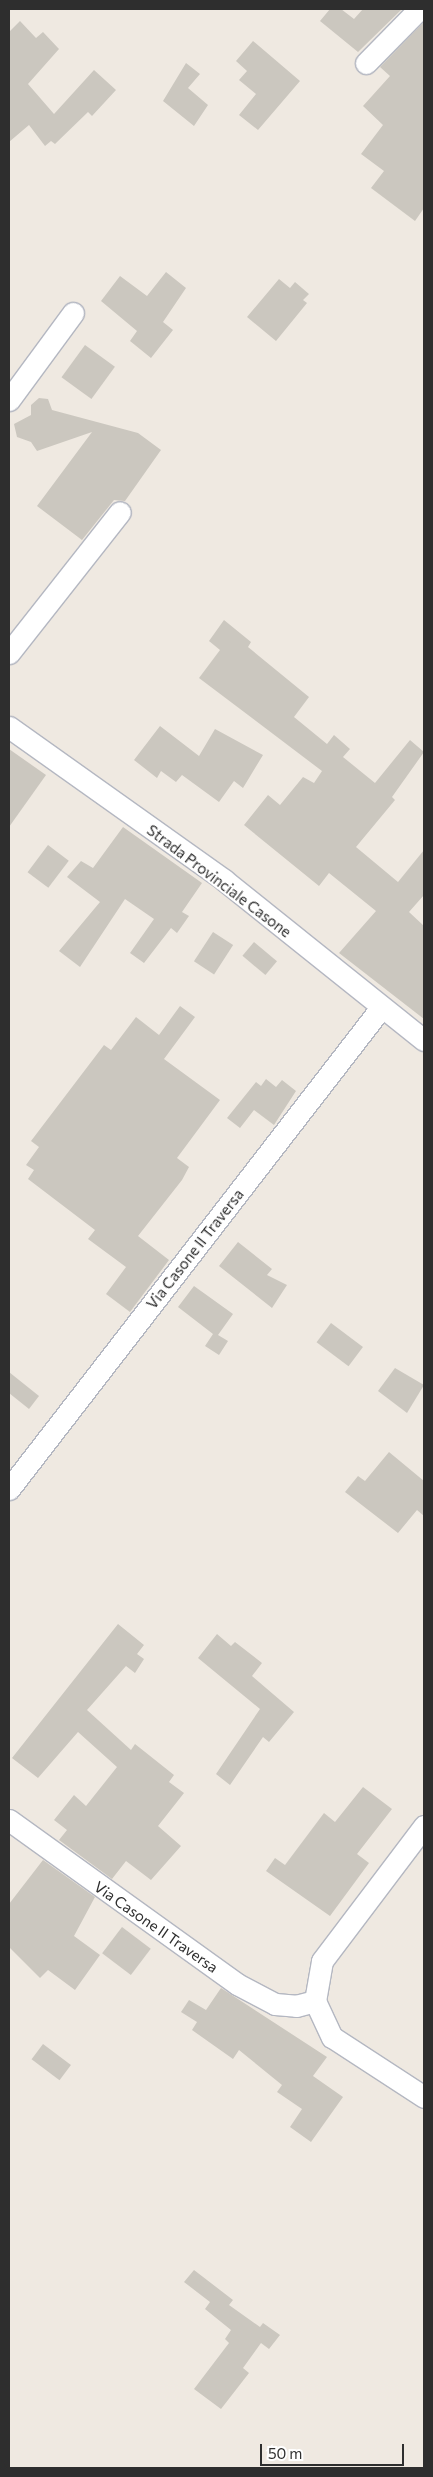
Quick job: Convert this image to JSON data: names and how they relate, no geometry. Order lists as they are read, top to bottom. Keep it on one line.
{"streets":{"street":["Strada Provinciale Casone","Via Casone II Traversa"]},"crossings":[["Strada Provinciale Casone","Via Casone II Traversa"]],"scale_bar":"50 m"}
